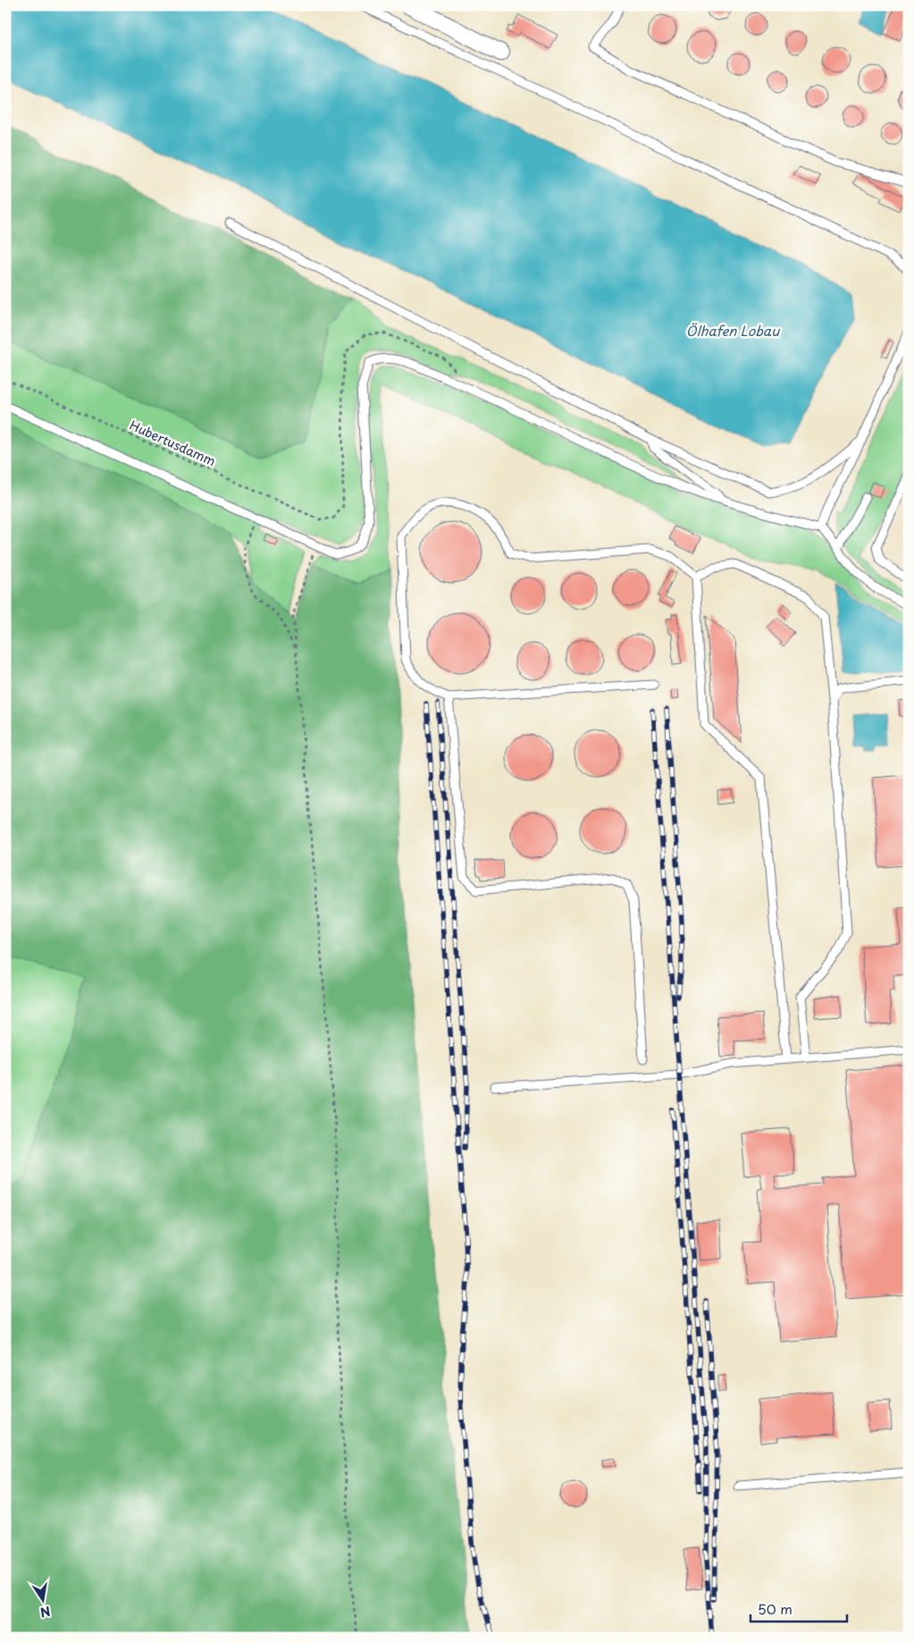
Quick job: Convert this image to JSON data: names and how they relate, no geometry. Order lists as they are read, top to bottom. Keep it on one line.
{"streets":{"path":["Hubertusdamm"]},"water":["Ölhafen Lobau"],"scale_bar":"50 m","north":"bottom"}
